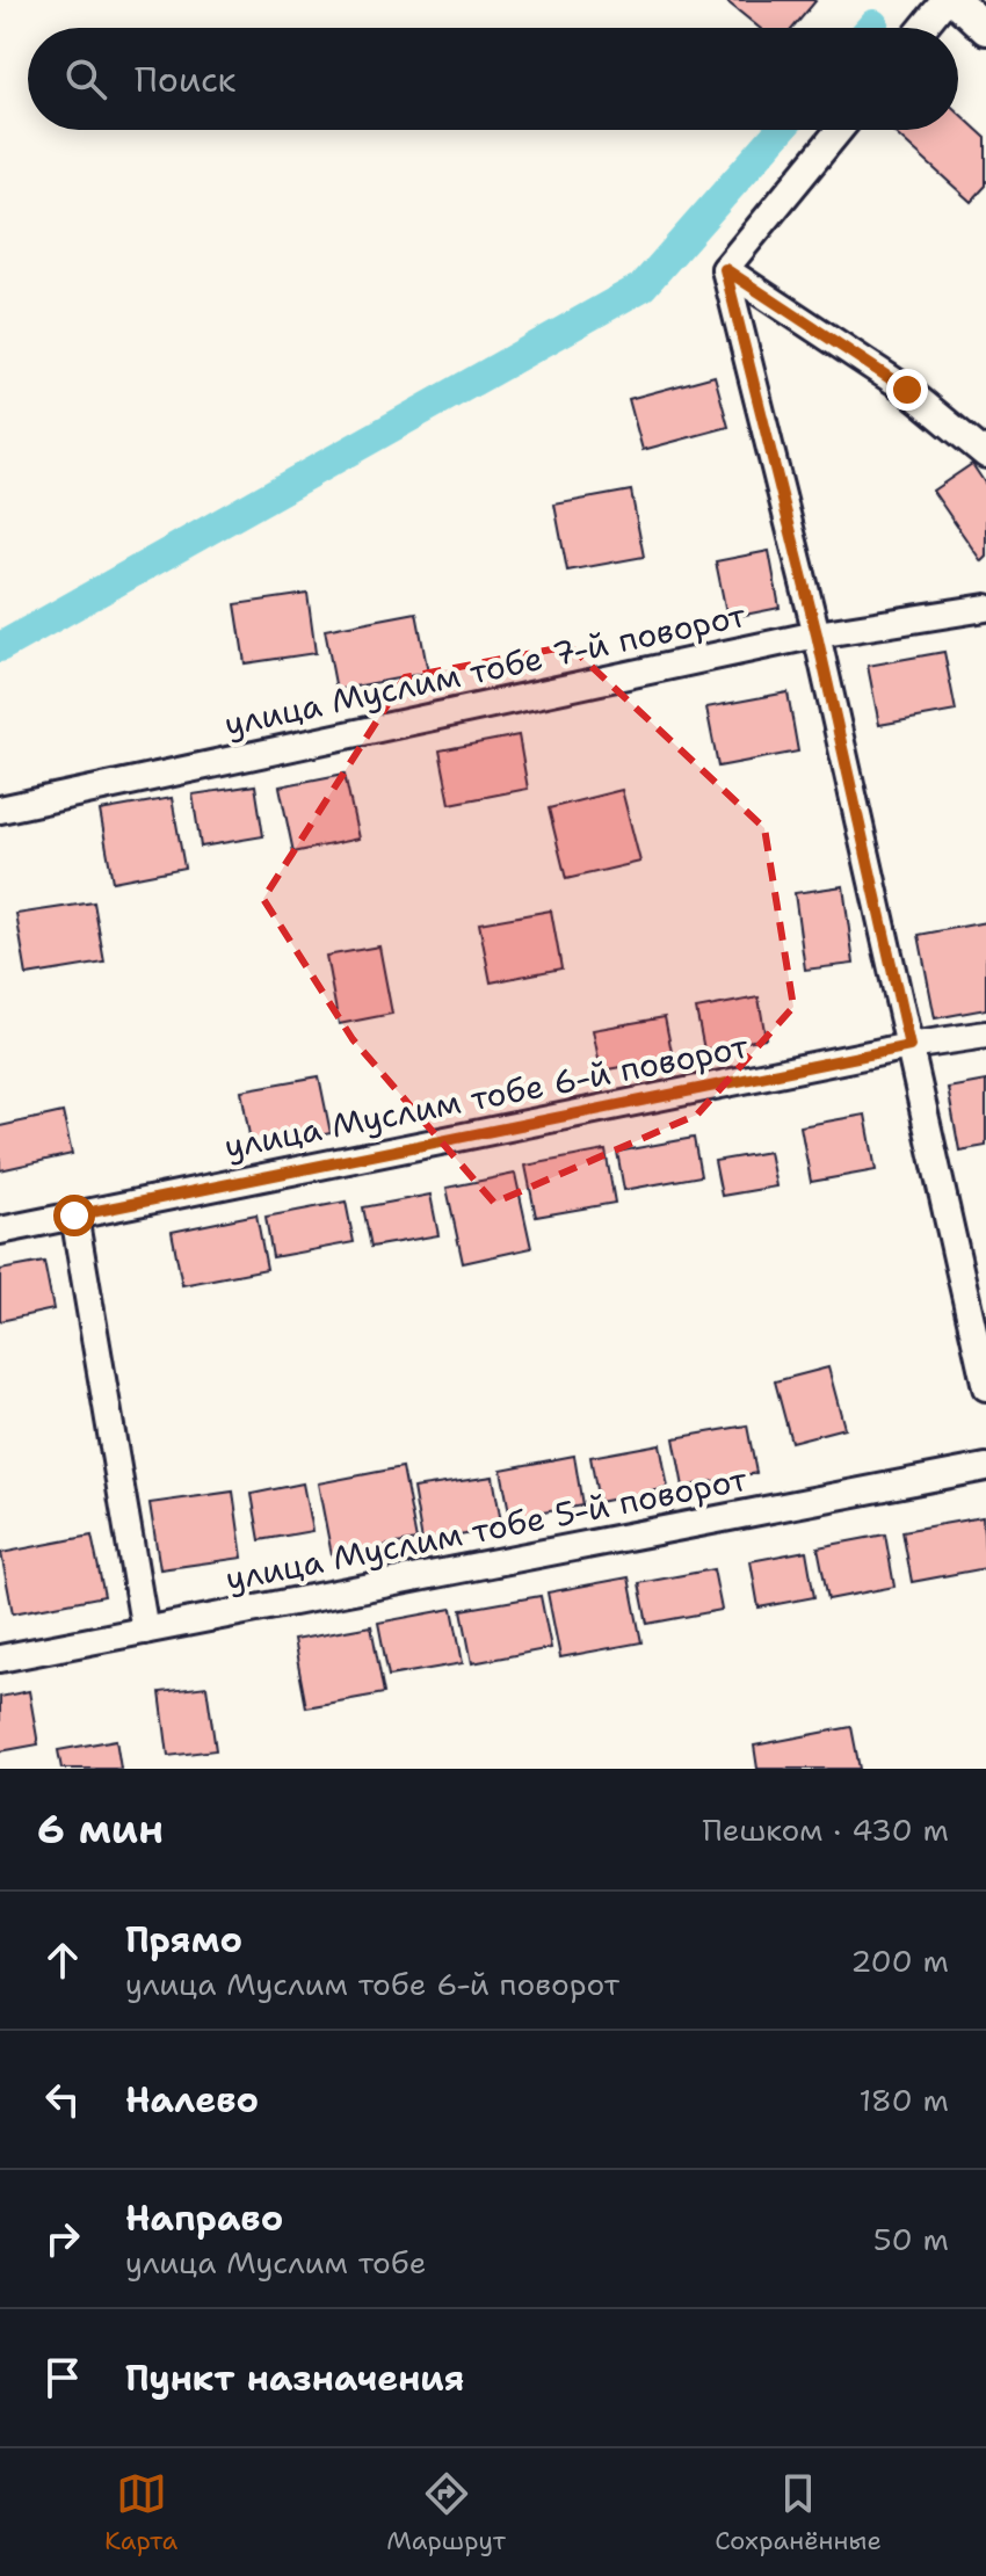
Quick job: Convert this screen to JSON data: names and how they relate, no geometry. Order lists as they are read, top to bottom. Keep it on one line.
{"streets":{"street":["улица Муслим тобе 7-й поворот","улица Муслим тобе 6-й поворот","улица Муслим тобе 5-й поворот"]},"page":{"search":"Поиск","heading":["6 мин","Пешком · 430 m"],"list":[["Прямо","улица Муслим тобе 6-й поворот","200 m"],["Налево","180 m"],["Направо","улица Муслим тобе","50 m"],"Пункт назначения"],"nav":["Карта","Маршрут","Сохранённые"]}}
